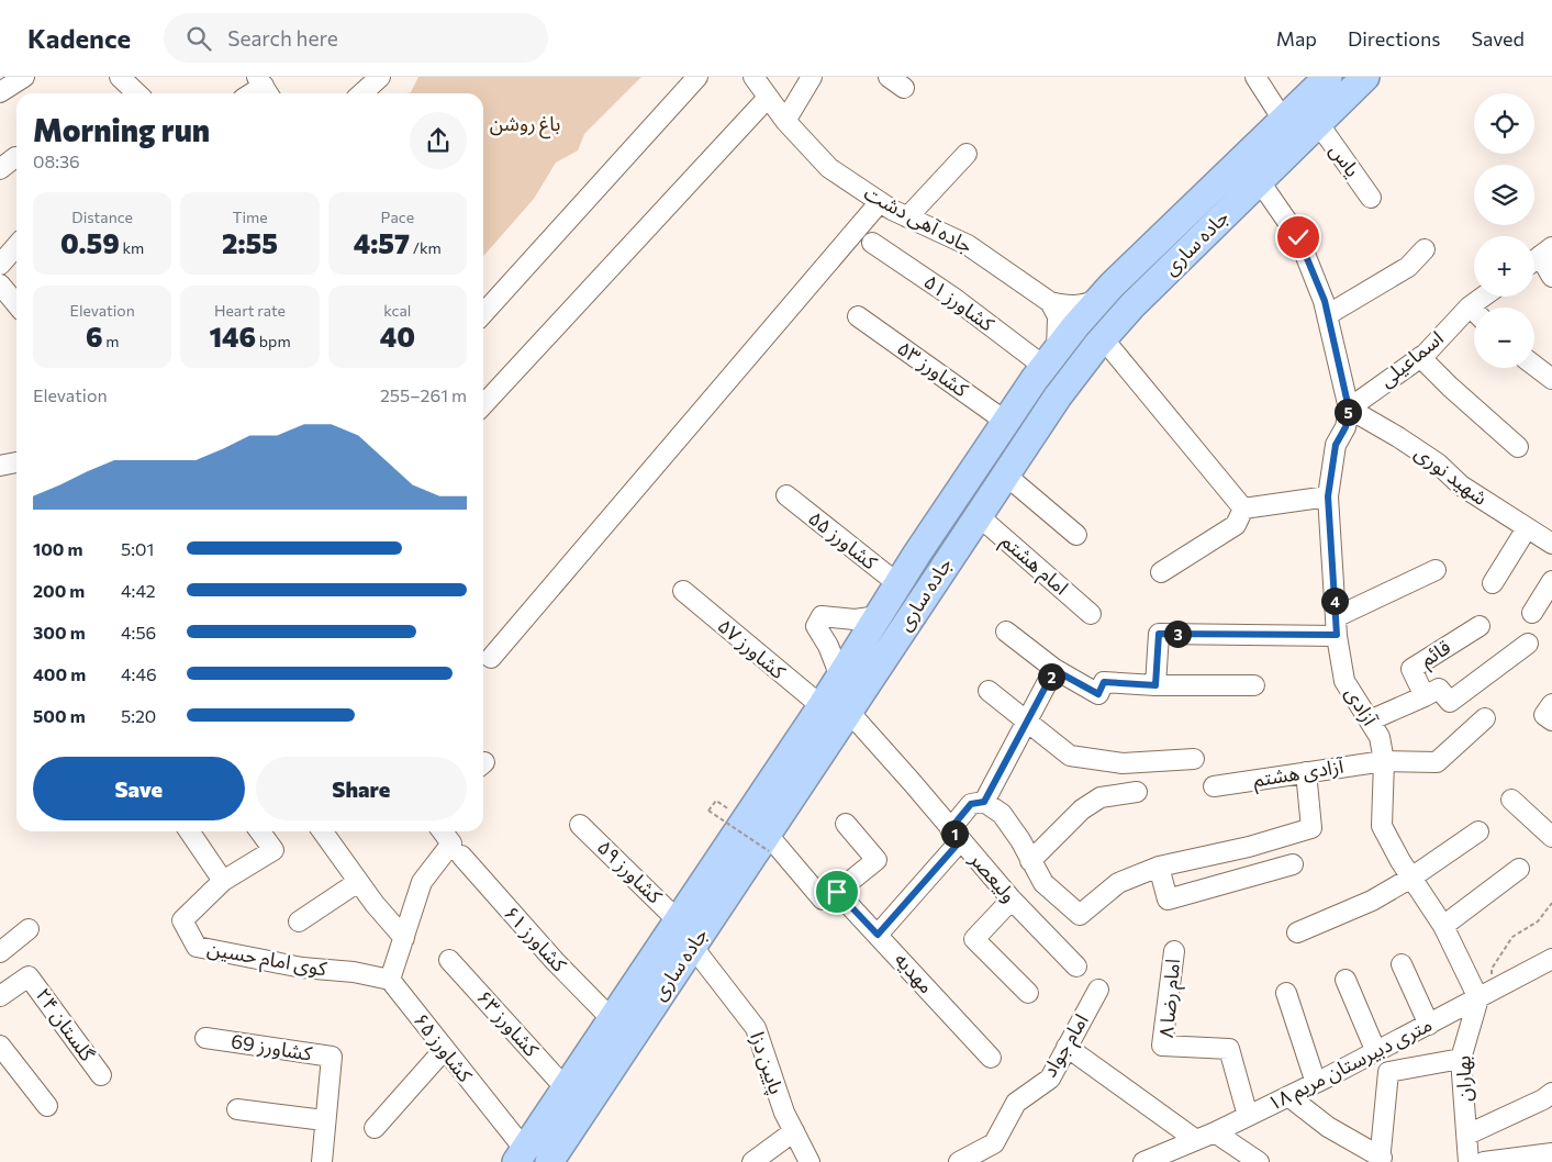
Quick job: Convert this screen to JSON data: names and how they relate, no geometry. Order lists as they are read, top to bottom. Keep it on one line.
{"streets":{"highway":["جاده ساری"],"street":["یاس","جاده آهی دشت","کشاورز ۵۱","اسماعیلی","کشاورز ۵۳","شهید نوری","کشاورز ۵۵","امام هشتم","کشاورز ۵۷","قائم","آزادی","آزادی هشتم","کشاورز ۵۹","ولیعصر","کشاورز ۶۱","کوی امام حسین","مهدیه","امام رضا ۸","کشاورز ۶۳","گلستان ۲۴","امام جواد","کشاورز 69","کشاورز ۶۵","پایین دزا","۱۸ متری دبیرستان مریم","بهاران"]},"crossings":[["یاس","جاده ساری"],["جاده ساری","کشاورز ۵۱"],["جاده ساری","کشاورز ۵۳"],["جاده ساری","کشاورز ۵۵"],["جاده ساری","امام هشتم"],["جاده ساری","کشاورز ۵۷"],["جاده ساری","آزادی"],["جاده ساری","کشاورز ۵۹"],["جاده ساری","ولیعصر"],["جاده ساری","کشاورز ۶۱"],["جاده ساری","کشاورز ۶۳"],["جاده ساری","کشاورز ۶۵"],["جاده ساری","پایین دزا"],["اسماعیلی","شهید نوری"],["اسماعیلی","آزادی"],["شهید نوری","آزادی"],["قائم","آزادی"],["آزادی","آزادی هشتم"],["آزادی","۱۸ متری دبیرستان مریم"],["آزادی","بهاران"],["کوی امام حسین","کشاورز ۶۵"],["امام رضا ۸","۱۸ متری دبیرستان مریم"],["۱۸ متری دبیرستان مریم","بهاران"]],"parks":["باغ روشن"],"page":{"header":"Kadence","search":"Search here","nav":["Map","Directions","Saved"],"map_buttons":["+","−"],"heading":["Morning run","08:36"],"stats":[["Distance","0.59 km"],["Time","2:55"],["Pace","4:57 /km"],["Elevation","6 m"],["Heart rate","146 bpm"],["kcal","40"]],"chart":["Elevation","255–261 m"],"pins":["5","4","3","2","1"],"list":[{"name":"100 m","note":"5:01"},{"name":"200 m","note":"4:42"},{"name":"300 m","note":"4:56"},{"name":"400 m","note":"4:46"},{"name":"500 m","note":"5:20"}],"buttons":["Save","Share"]}}
